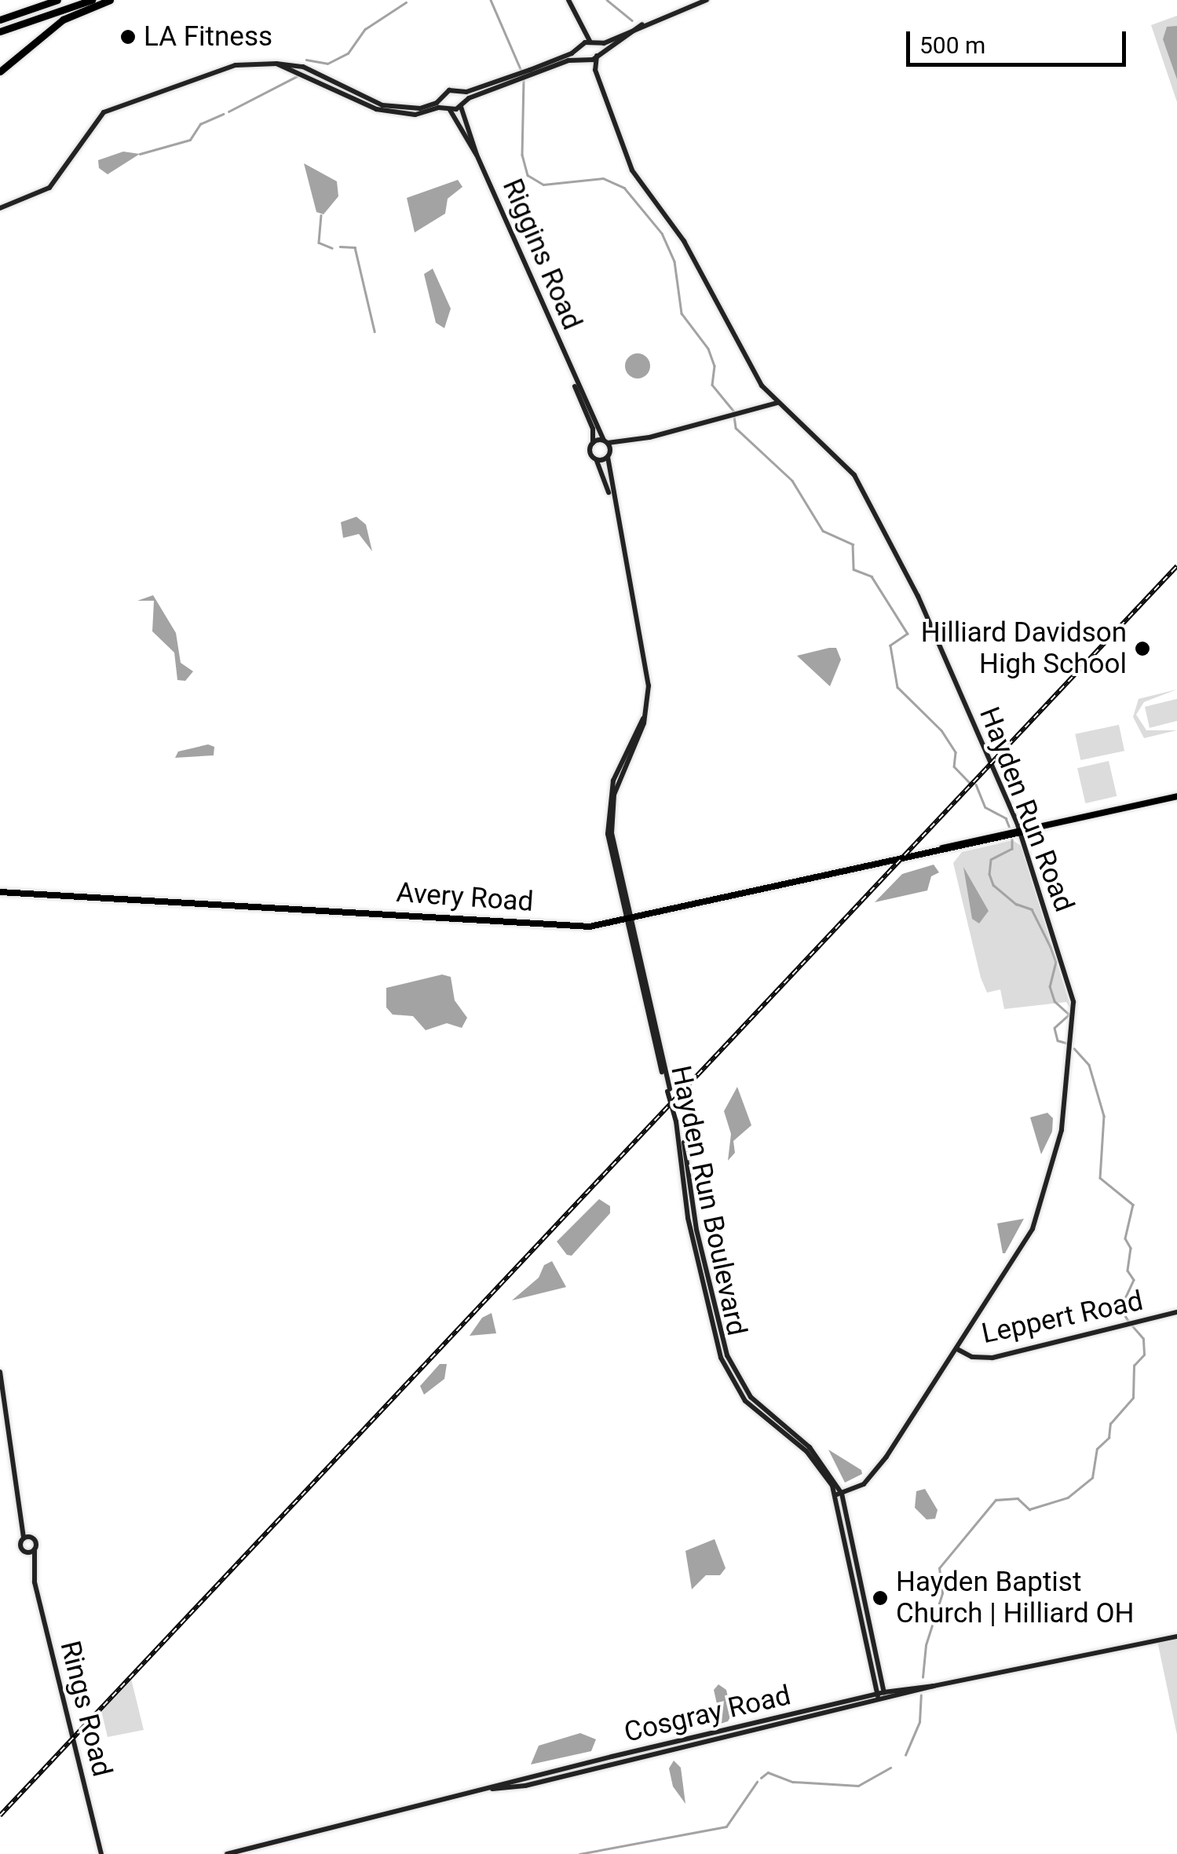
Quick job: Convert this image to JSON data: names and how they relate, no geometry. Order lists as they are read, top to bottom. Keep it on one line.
{"streets":{"main road":["Riggins Road","Hayden Run Road","Avery Road","Hayden Run Boulevard","Leppert Road","Rings Road","Cosgray Road"]},"crossings":[["Hayden Run Road","Avery Road"],["Hayden Run Road","Hayden Run Boulevard"],["Hayden Run Road","Leppert Road"],["Avery Road","Hayden Run Boulevard"]],"places":["LA Fitness","Hilliard Davidson High School","Hayden Baptist Church | Hilliard OH"],"scale_bar":"500 m"}
